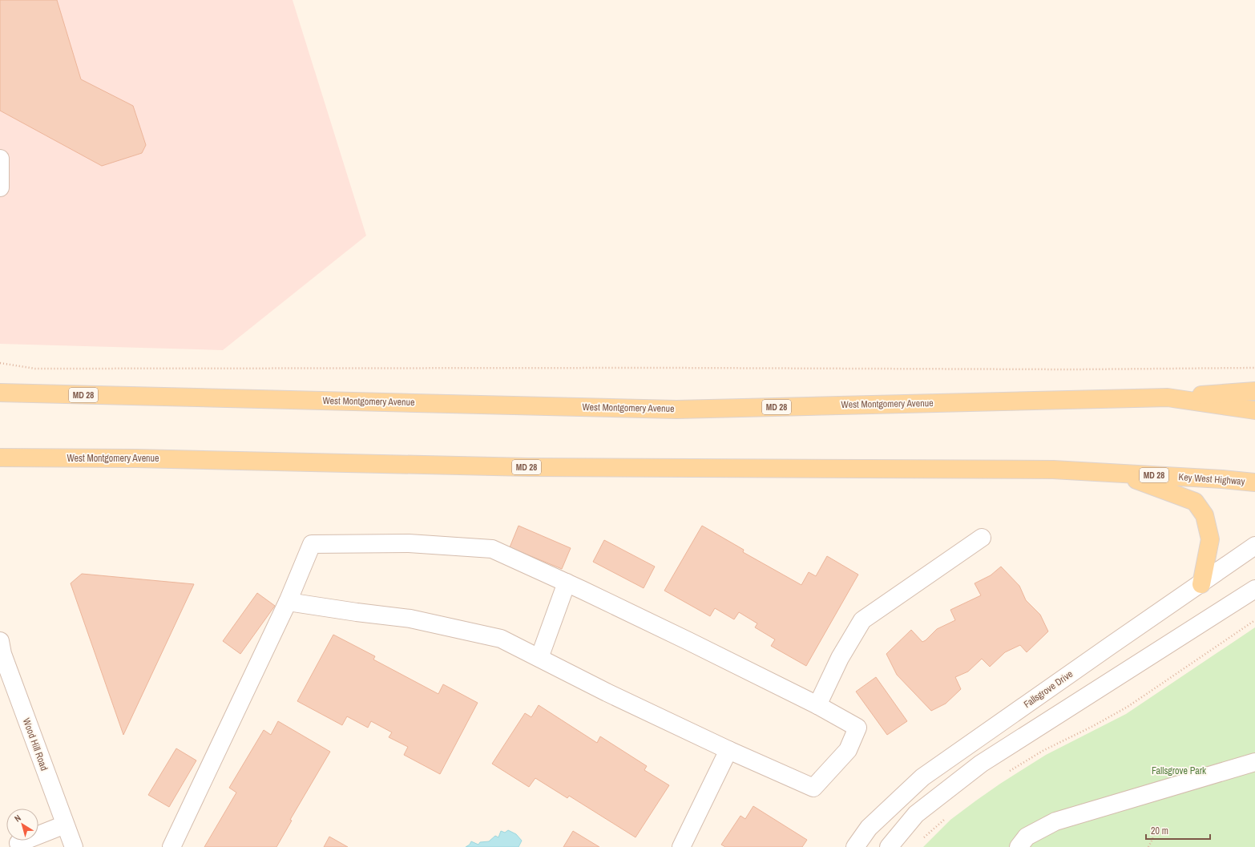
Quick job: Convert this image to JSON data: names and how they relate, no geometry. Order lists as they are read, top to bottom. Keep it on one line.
{"streets":{"main road":["MD 28","West Montgomery Avenue","Key West Highway"],"street":["Fallsgrove Drive","Wood Hill Road"]},"crossings":[["West Montgomery Avenue","Key West Highway"]],"parks":["Fallsgrove Park"],"scale_bar":"20 m","north":"top left"}
